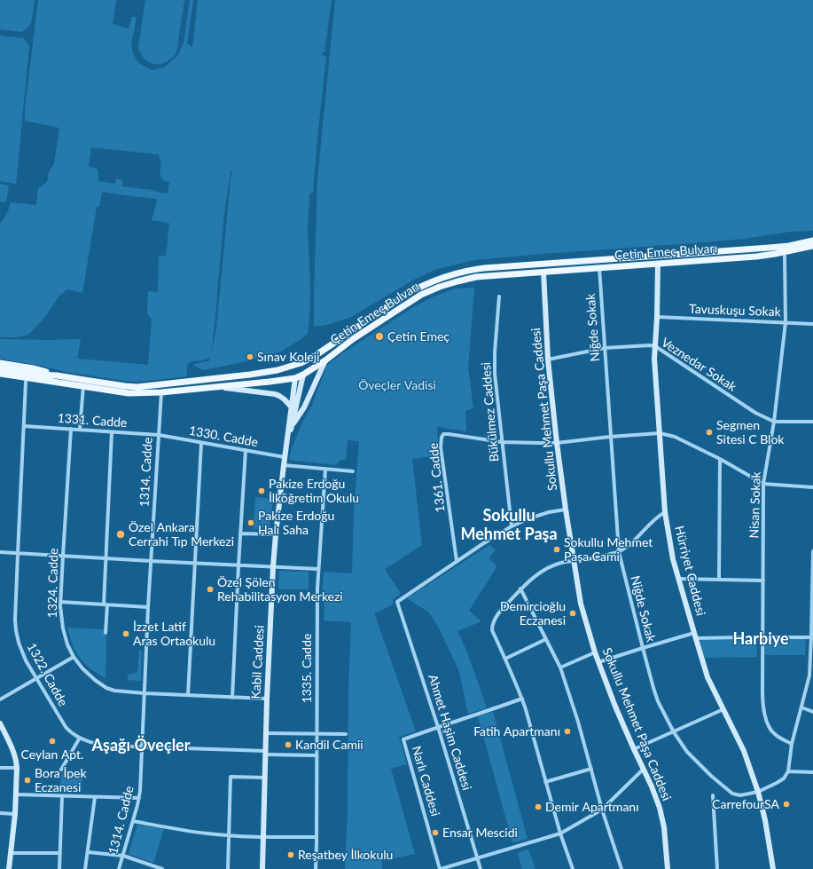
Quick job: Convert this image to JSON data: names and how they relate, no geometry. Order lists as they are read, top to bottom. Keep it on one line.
{"streets":{"main road":["Çetin Emeç Bulvarı","Sokullu Mehmet Paşa Caddesi","Hürriyet Caddesi","Kabil Caddesi"],"street":["Tavuskuşu Sokak","Niğde Sokak","Veznedar Sokak","Bükülmez Caddesi","1331. Cadde","1330. Cadde","1314. Cadde","1361. Cadde","Nisan Sokak","1324. Cadde","1335. Cadde","1322. Cadde","Ahmet Haşim Caddesi","Narlı Caddesi"]},"crossings":[["Çetin Emeç Bulvarı","Niğde Sokak"],["Çetin Emeç Bulvarı","Sokullu Mehmet Paşa Caddesi"],["Çetin Emeç Bulvarı","1314. Cadde"],["Çetin Emeç Bulvarı","Nisan Sokak"],["Çetin Emeç Bulvarı","Hürriyet Caddesi"],["Çetin Emeç Bulvarı","Kabil Caddesi"],["Çetin Emeç Bulvarı","1322. Cadde"],["Tavuskuşu Sokak","Nisan Sokak"],["Tavuskuşu Sokak","Hürriyet Caddesi"],["Niğde Sokak","Veznedar Sokak"],["Niğde Sokak","Hürriyet Caddesi"],["Veznedar Sokak","Sokullu Mehmet Paşa Caddesi"],["Veznedar Sokak","Nisan Sokak"],["Veznedar Sokak","Hürriyet Caddesi"],["Bükülmez Caddesi","1361. Cadde"],["1331. Cadde","1330. Cadde"],["1331. Cadde","1314. Cadde"],["1331. Cadde","1324. Cadde"],["1331. Cadde","1322. Cadde"],["1330. Cadde","1314. Cadde"],["1330. Cadde","Kabil Caddesi"],["1314. Cadde","1324. Cadde"],["1314. Cadde","1322. Cadde"],["1361. Cadde","Ahmet Haşim Caddesi"],["1324. Cadde","Kabil Caddesi"],["Kabil Caddesi","1322. Cadde"],["1335. Cadde","1322. Cadde"],["Ahmet Haşim Caddesi","Narlı Caddesi"]],"districts":["Sokullu Mehmet Paşa","Harbiye","Aşağı Öveçler"],"parks":["Öveçler Vadisi"],"places":["Çetin Emeç","Sınav Koleji","Segmen Sitesi C Blok","Pakize Erdoğu İlköğretim Okulu","Pakize Erdoğu Halı Saha","Özel Ankara Cerrahi Tıp Merkezi","Sokullu Mehmet Paşa Cami","Özel Şölen Rehabilitasyon Merkezi","Demircioğlu Eczanesi","İzzet Latif Aras Ortaokulu","Fatih Apartmanı","Ceylan Apt.","Kandil Camii","Bora İpek Eczanesi","CarrefourSA","Demir Apartmanı","Ensar Mescidi","Reşatbey İlkokulu"]}
